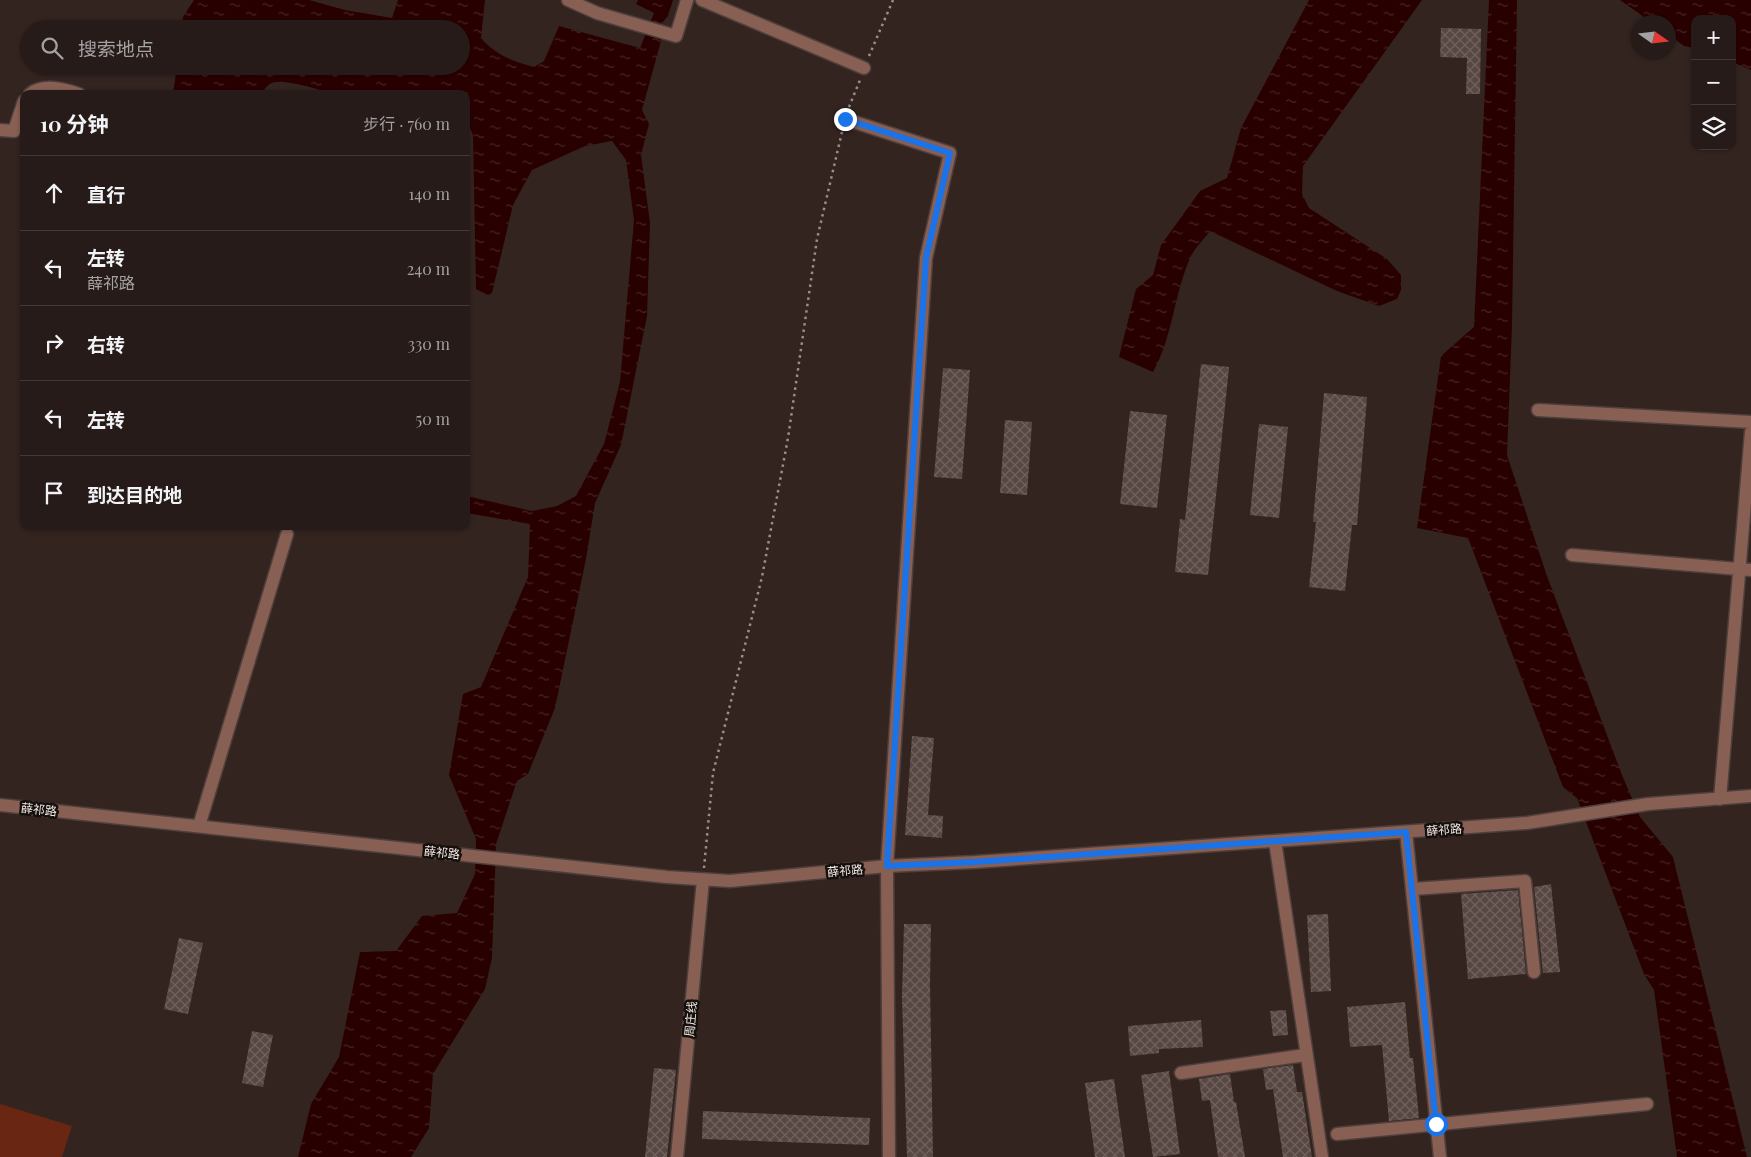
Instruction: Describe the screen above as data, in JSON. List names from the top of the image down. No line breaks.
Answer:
{"streets":{"street":["薛祁路","周庄线"]},"crossings":[["薛祁路","周庄线"]],"north":"right","page":{"map_buttons":["+","−"],"search":"搜索地点","heading":["10 分钟","步行 · 760 m"],"list":[["直行","140 m"],["左转","薛祁路","240 m"],["右转","330 m"],["左转","50 m"],"到达目的地"]}}
